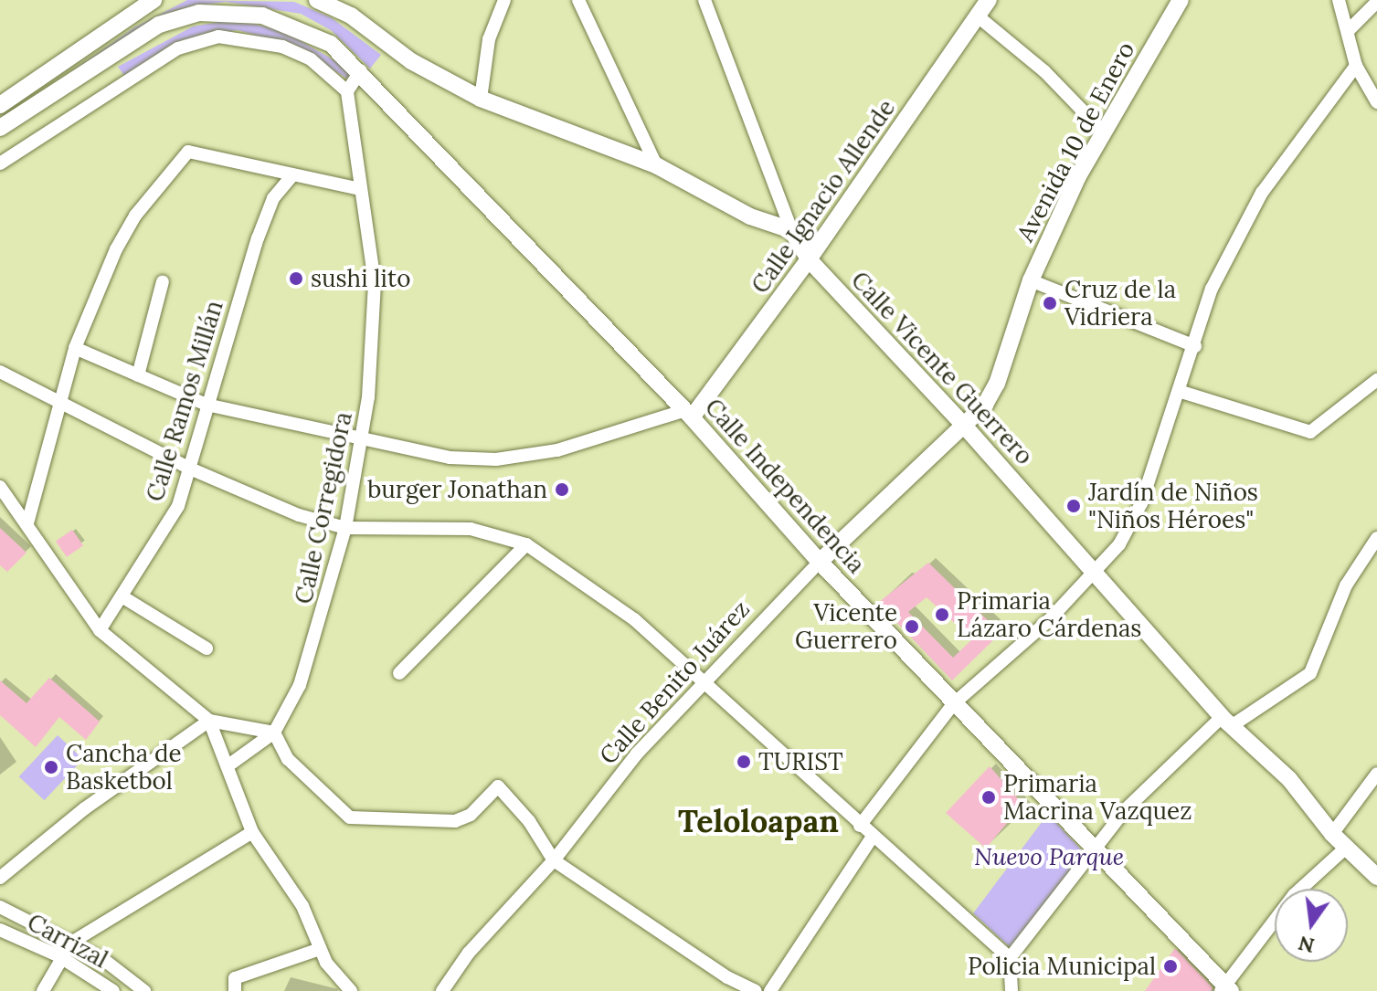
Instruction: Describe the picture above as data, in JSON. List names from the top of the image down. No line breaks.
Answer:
{"streets":{"main road":["Avenida 10 de Enero","Calle Ignacio Allende","Calle Vicente Guerrero","Calle Independencia","Calle Benito Juárez"],"street":["Calle Ramos Millán","Calle Corregidora","Carrizal"]},"crossings":[["Avenida 10 de Enero","Calle Vicente Guerrero"],["Avenida 10 de Enero","Calle Benito Juárez"],["Calle Ignacio Allende","Calle Vicente Guerrero"],["Calle Ignacio Allende","Calle Independencia"],["Calle Vicente Guerrero","Calle Benito Juárez"],["Calle Independencia","Calle Benito Juárez"]],"districts":["Teloloapan"],"parks":["Nuevo Parque"],"places":["sushi lito","Cruz de la Vidriera","burger Jonathan","Jardín de Niños \"Niños Héroes\"","Primaria Lázaro Cárdenas","Vicente Guerrero","TURIST","Cancha de Basketbol","Primaria Macrina Vazquez","Policia Municipal"],"north":"bottom"}
